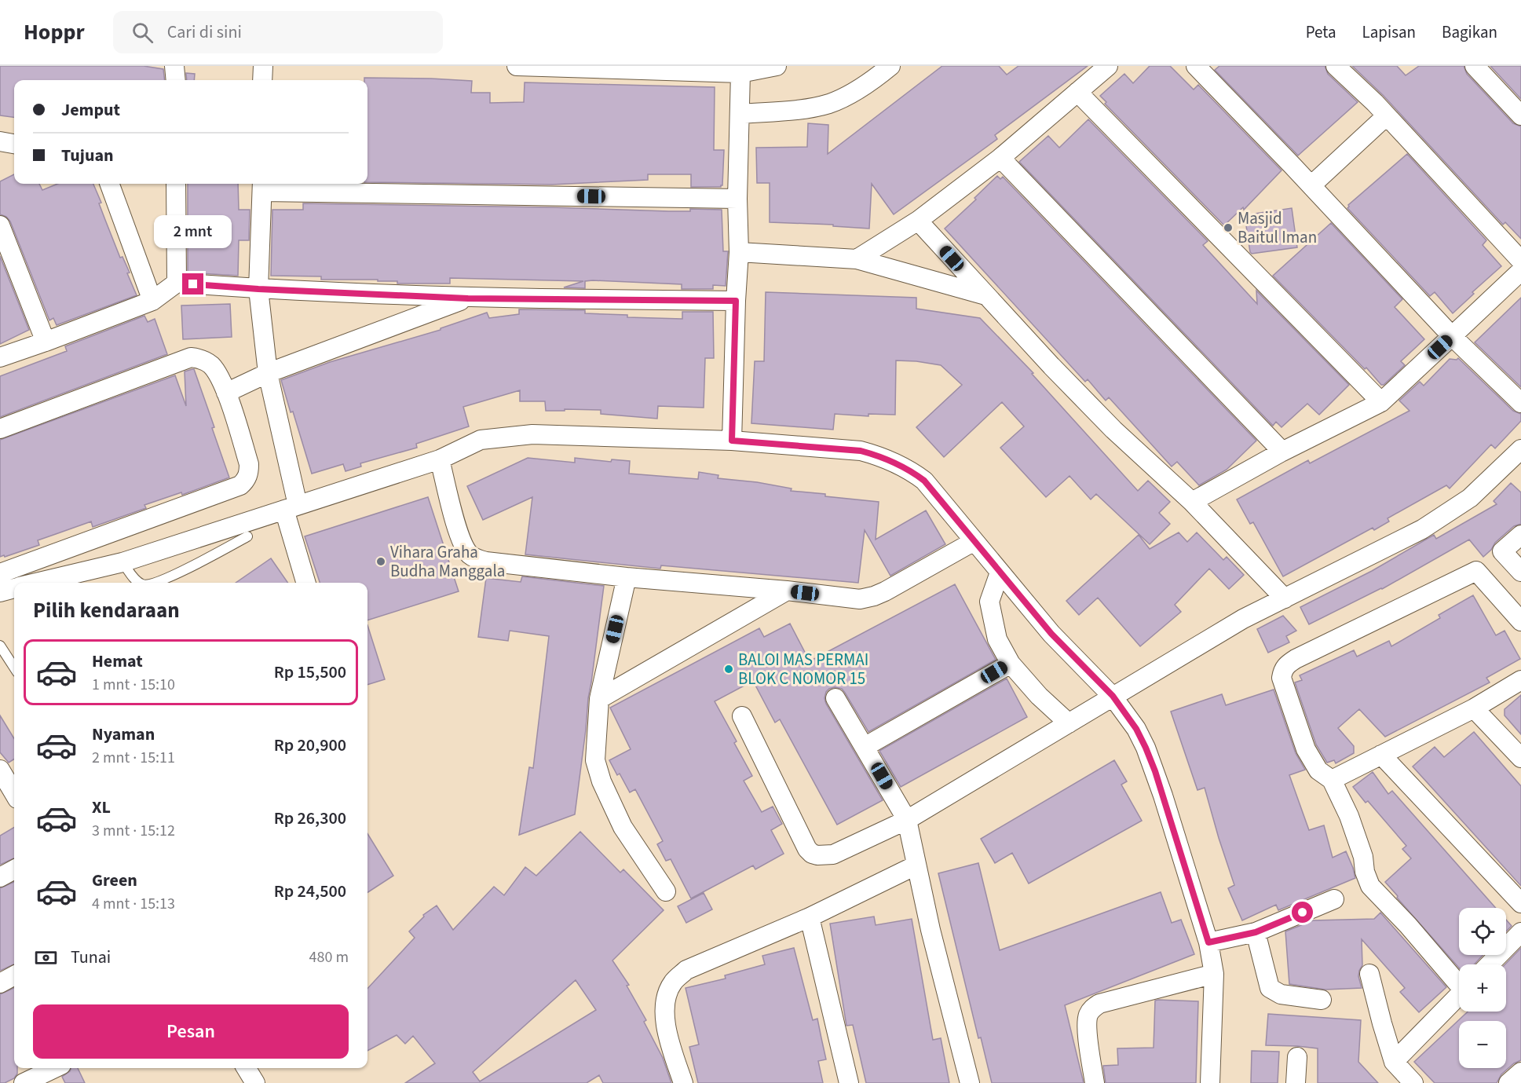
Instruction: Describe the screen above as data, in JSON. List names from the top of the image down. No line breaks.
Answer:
{"places":["Masjid Baitul Iman","Vihara Graha Budha Manggala","BALOI MAS PERMAI BLOK C NOMOR 15"],"page":{"header":"Hoppr","search":"Cari di sini","nav":["Peta","Lapisan","Bagikan"],"banner":["Jemput","Tujuan"],"bubble":"2 mnt","heading":"Pilih kendaraan","list":[{"name":"Hemat","note":"1 mnt · 15:10","value":"Rp 15,500"},{"name":"Nyaman","note":"2 mnt · 15:11","value":"Rp 20,900"},{"name":"XL","note":"3 mnt · 15:12","value":"Rp 26,300"},{"name":"Green","note":"4 mnt · 15:13","value":"Rp 24,500"}],"map_buttons":["+","−"],"pay":["Tunai","480 m"],"buttons":"Pesan"}}
